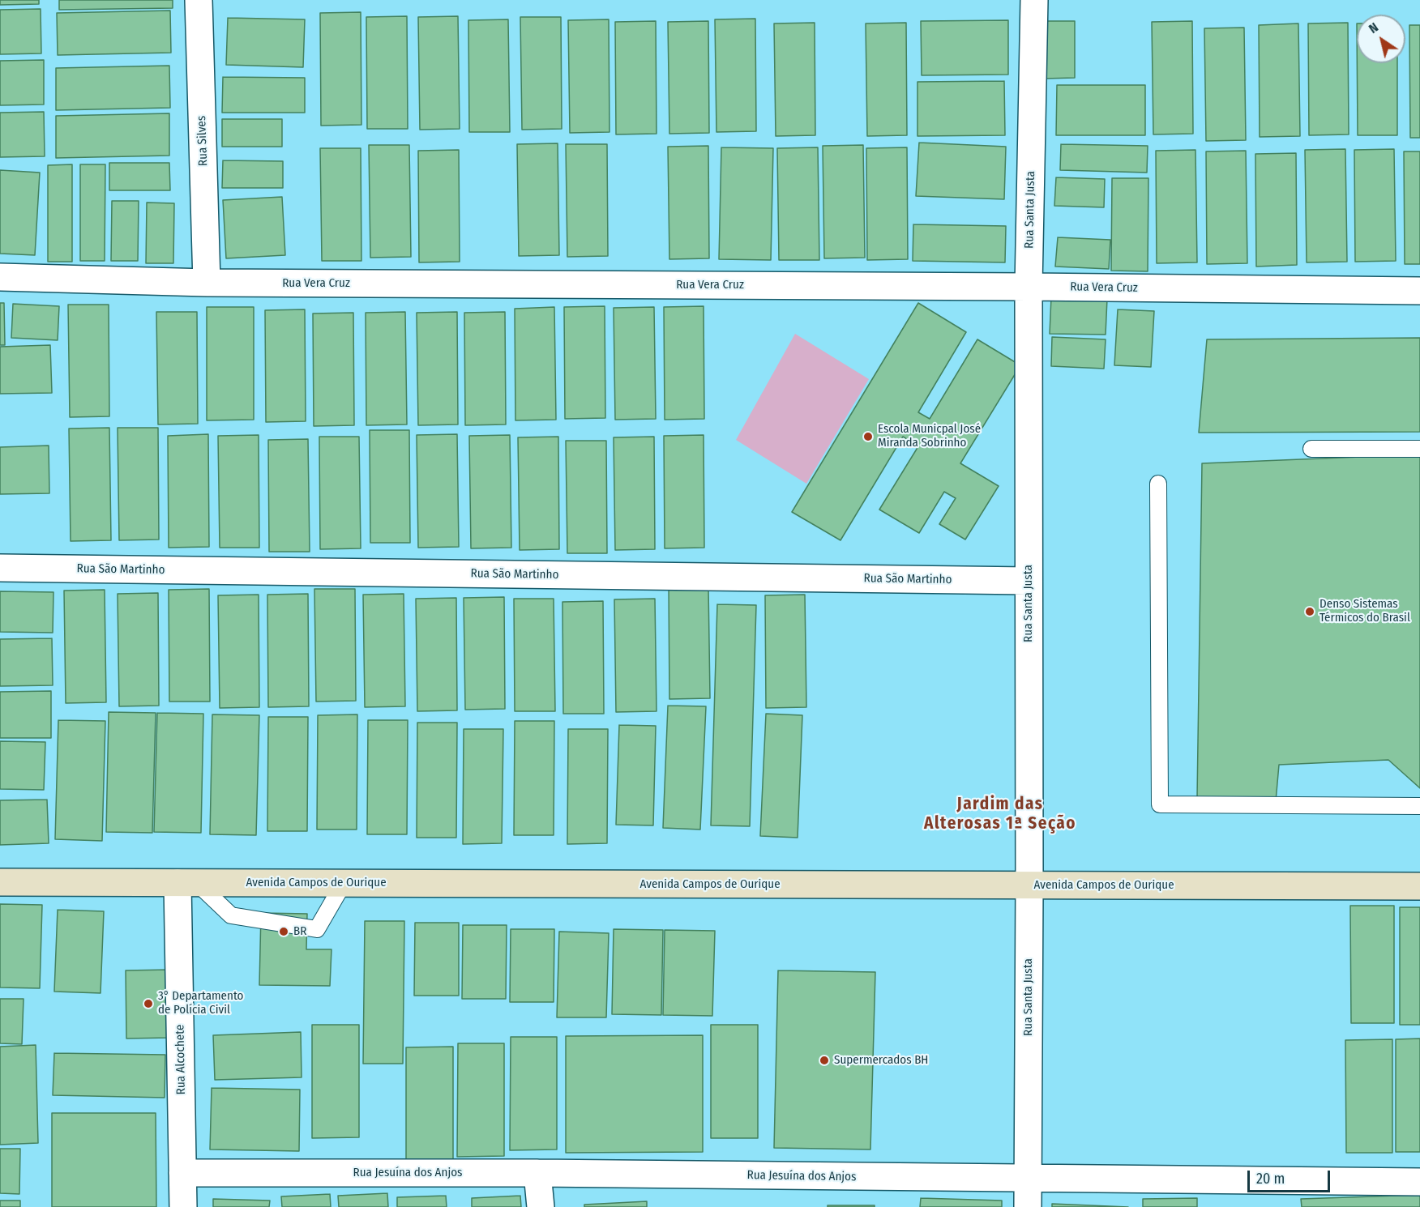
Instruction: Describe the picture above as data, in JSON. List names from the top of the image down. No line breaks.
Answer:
{"streets":{"main road":["Avenida Campos de Ourique"],"street":["Rua Silves","Rua Santa Justa","Rua Vera Cruz","Rua São Martinho","Rua Alcochete","Rua Jesuína dos Anjos"]},"crossings":[["Rua Silves","Rua Vera Cruz"],["Rua Santa Justa","Rua Vera Cruz"],["Rua Santa Justa","Rua São Martinho"],["Rua Santa Justa","Avenida Campos de Ourique"],["Rua Santa Justa","Rua Jesuína dos Anjos"],["Avenida Campos de Ourique","Rua Alcochete"],["Rua Alcochete","Rua Jesuína dos Anjos"]],"districts":["Jardim das Alterosas 1ª Seção"],"places":["Escola Municpal José Miranda Sobrinho","Denso Sistemas Térmicos do Brasil","BR","3° Departamento de Polícia Civil","Supermercados BH"],"scale_bar":"20 m","north":"top left"}
